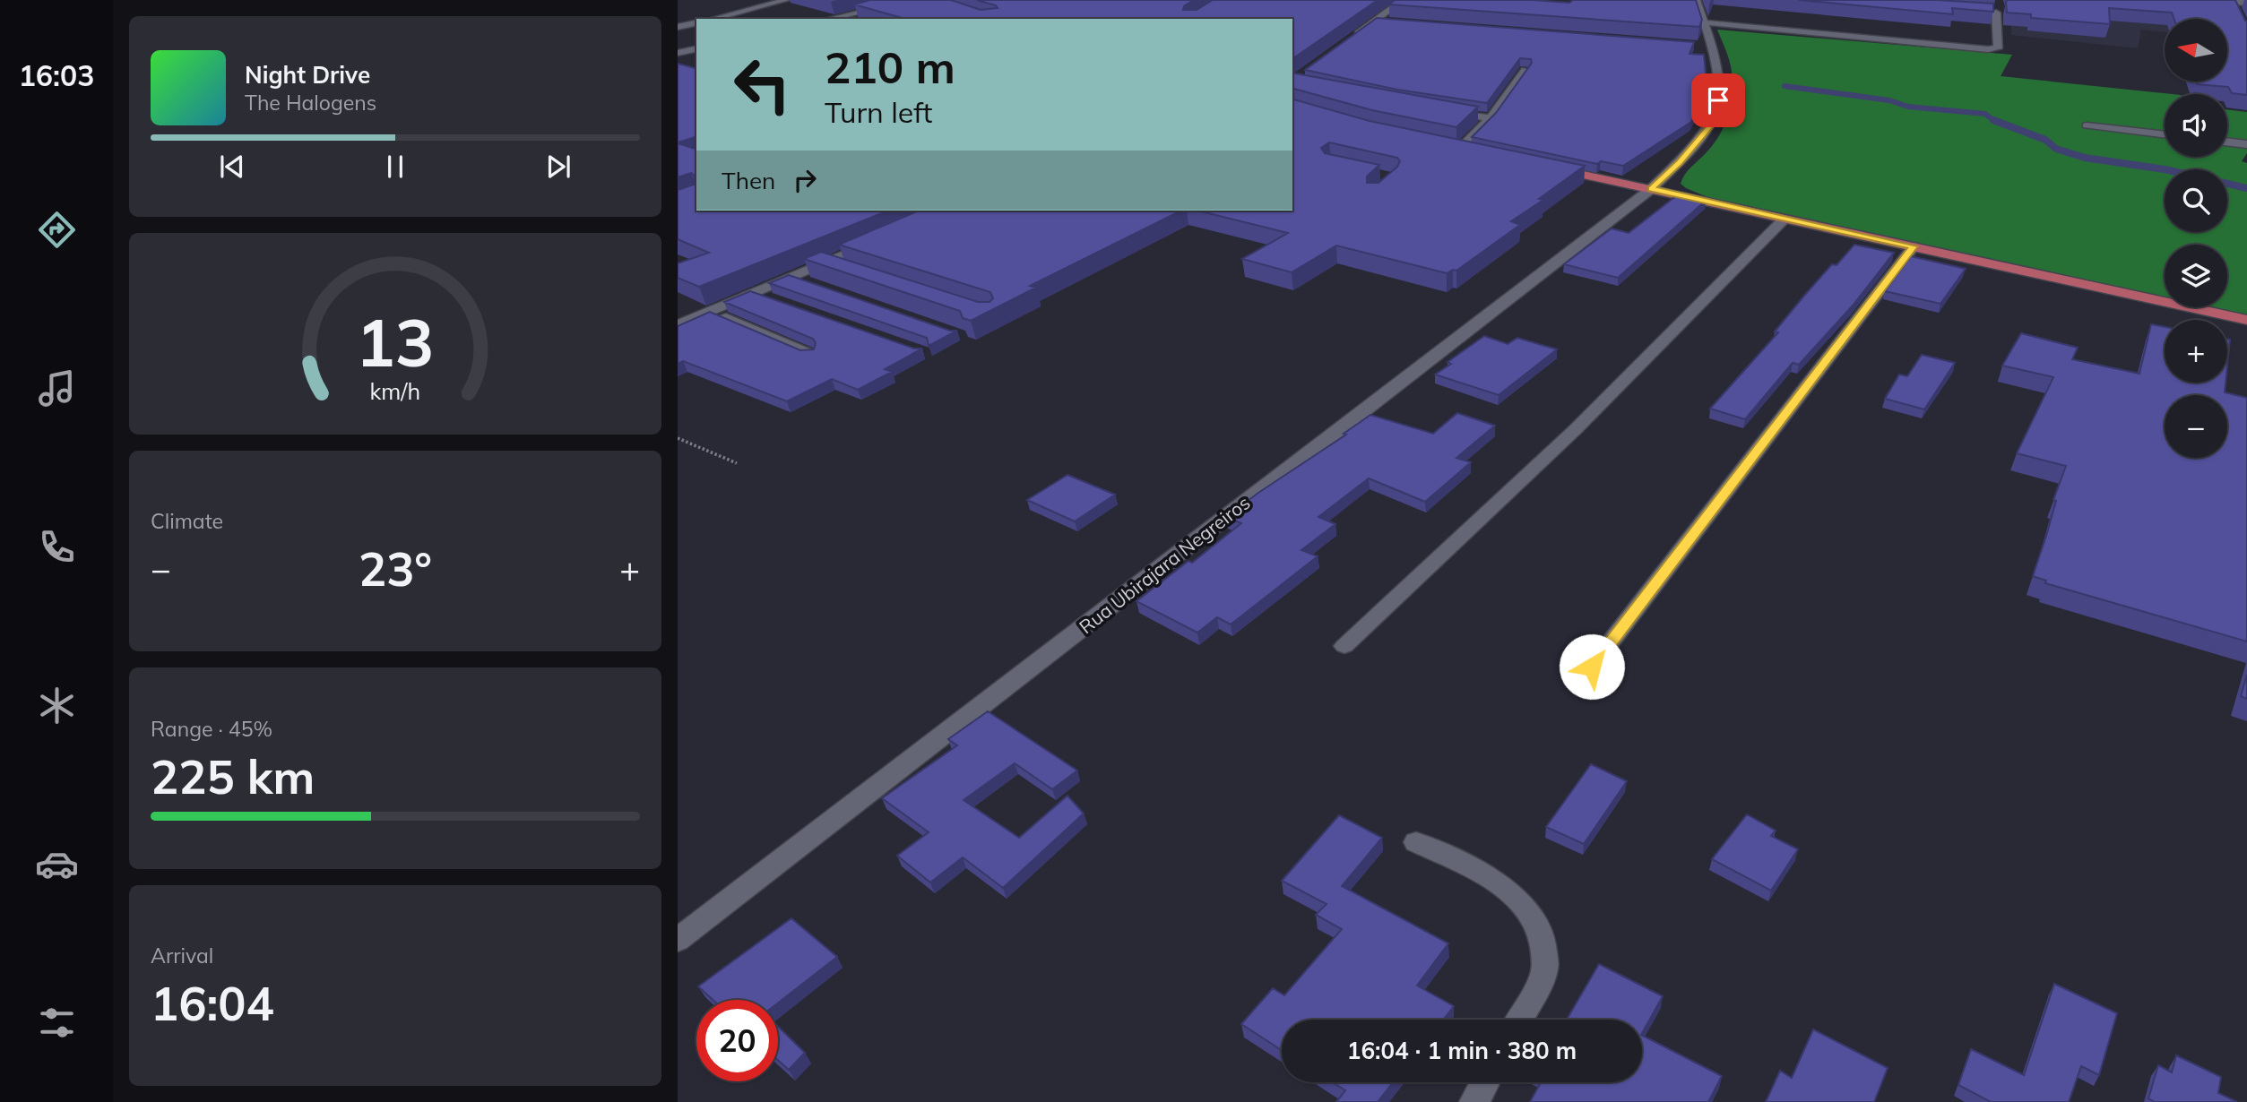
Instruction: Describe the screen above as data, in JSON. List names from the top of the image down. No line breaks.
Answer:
{"streets":{"street":["Rua Ubirajara Negreiros"]},"north":"left","page":{"tabs":"16:03","map_buttons":["+","−"],"turn":["210 m","Turn left"],"song":["Night Drive","The Halogens"],"then":"Then","tile":["Climate",["Range · 45%","225 km"],["Arrival","16:04"]],"heat":["−","23°","+"],"limit":"20","trip":"16:04 · 1 min · 380 m","gauge":["13","km/h"]}}
